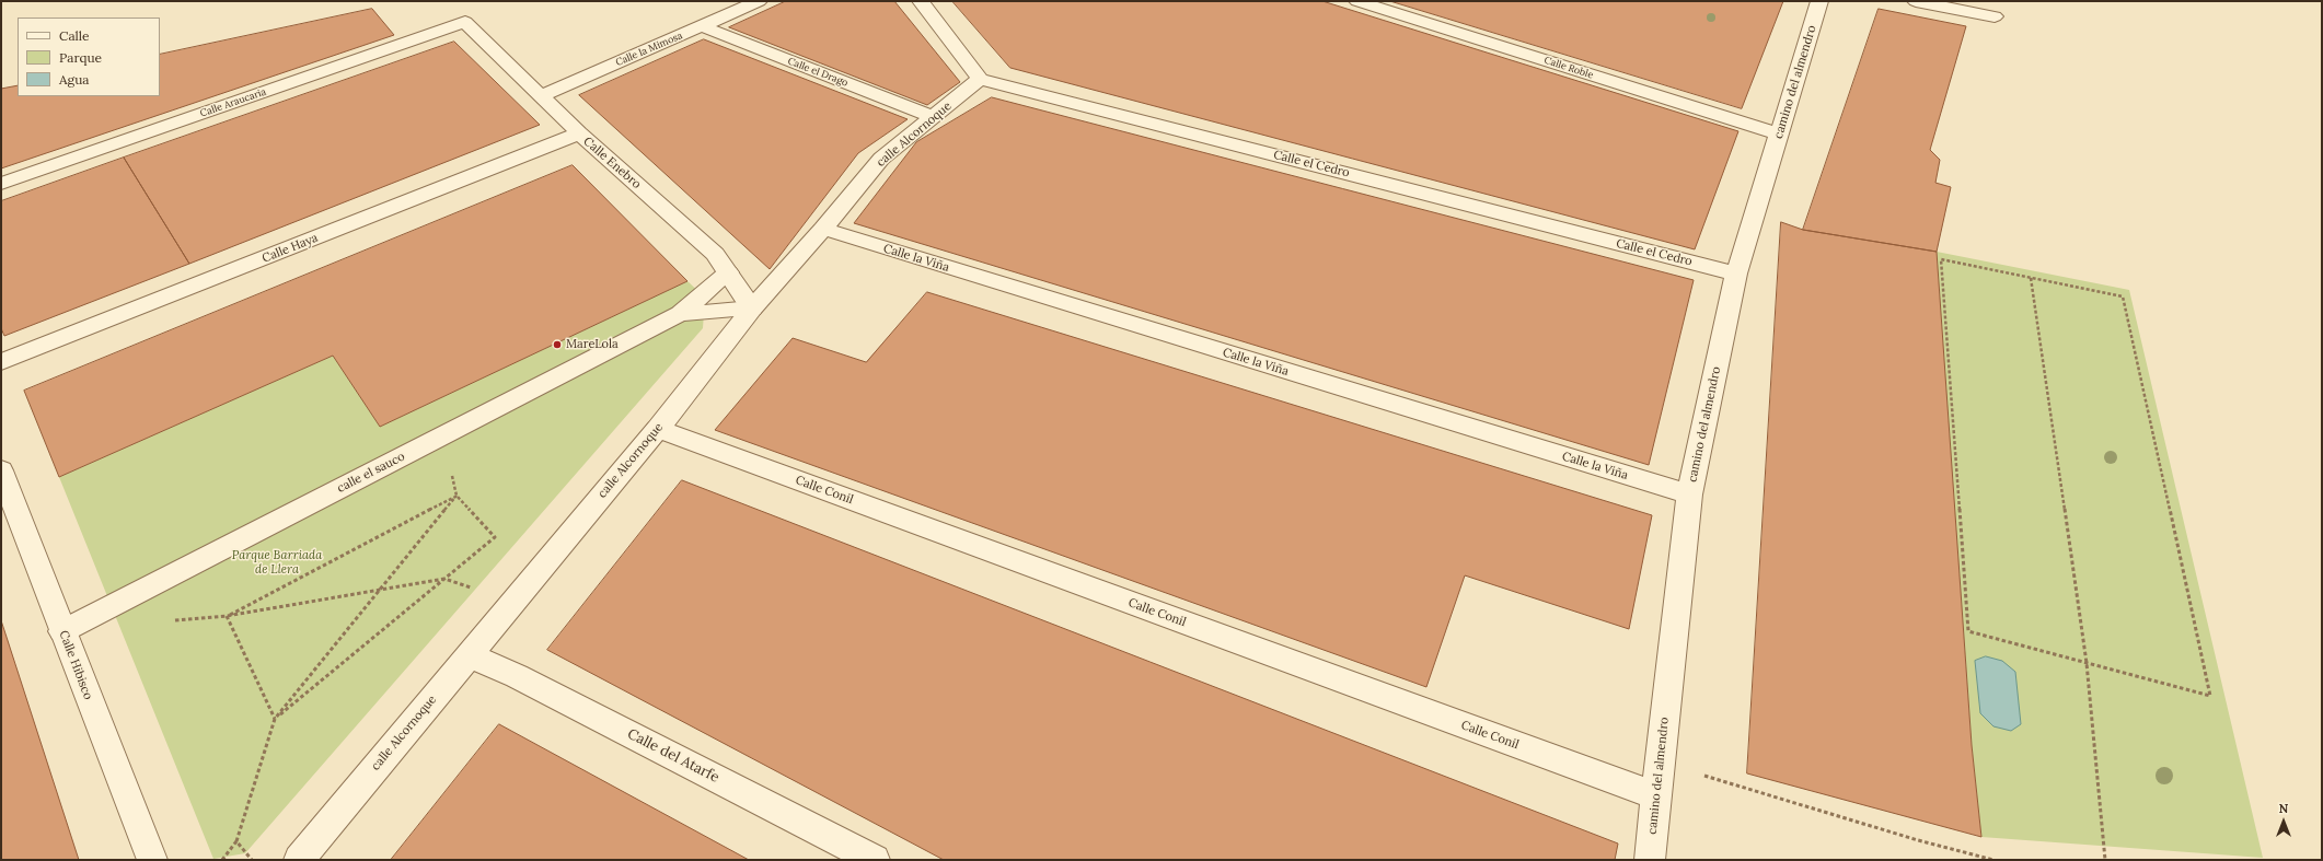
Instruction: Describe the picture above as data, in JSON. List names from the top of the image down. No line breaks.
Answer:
{"streets":{"street":["Calle la Mimosa","Calle Roble","Calle el Drago","camino del almendro","Calle Araucaria","calle Alcornoque","Calle Enebro","Calle el Cedro","Calle Haya","Calle la Viña","calle el sauco","Calle Conil","Calle Hibisco","Calle del Atarfe"]},"crossings":[["Calle la Mimosa","Calle el Drago"],["Calle la Mimosa","Calle Enebro"],["Calle Roble","camino del almendro"],["Calle el Drago","calle Alcornoque"],["camino del almendro","Calle el Cedro"],["camino del almendro","Calle la Viña"],["camino del almendro","Calle Conil"],["Calle Araucaria","Calle Enebro"],["calle Alcornoque","Calle Enebro"],["calle Alcornoque","Calle el Cedro"],["calle Alcornoque","Calle la Viña"],["calle Alcornoque","calle el sauco"],["calle Alcornoque","Calle Conil"],["calle Alcornoque","Calle del Atarfe"],["Calle Enebro","Calle Haya"],["Calle Enebro","calle el sauco"],["calle el sauco","Calle Hibisco"]],"parks":["Parque Barriada de Llera"],"places":["MareLola"],"legend":["Calle","Parque","Agua"],"north":"top"}
